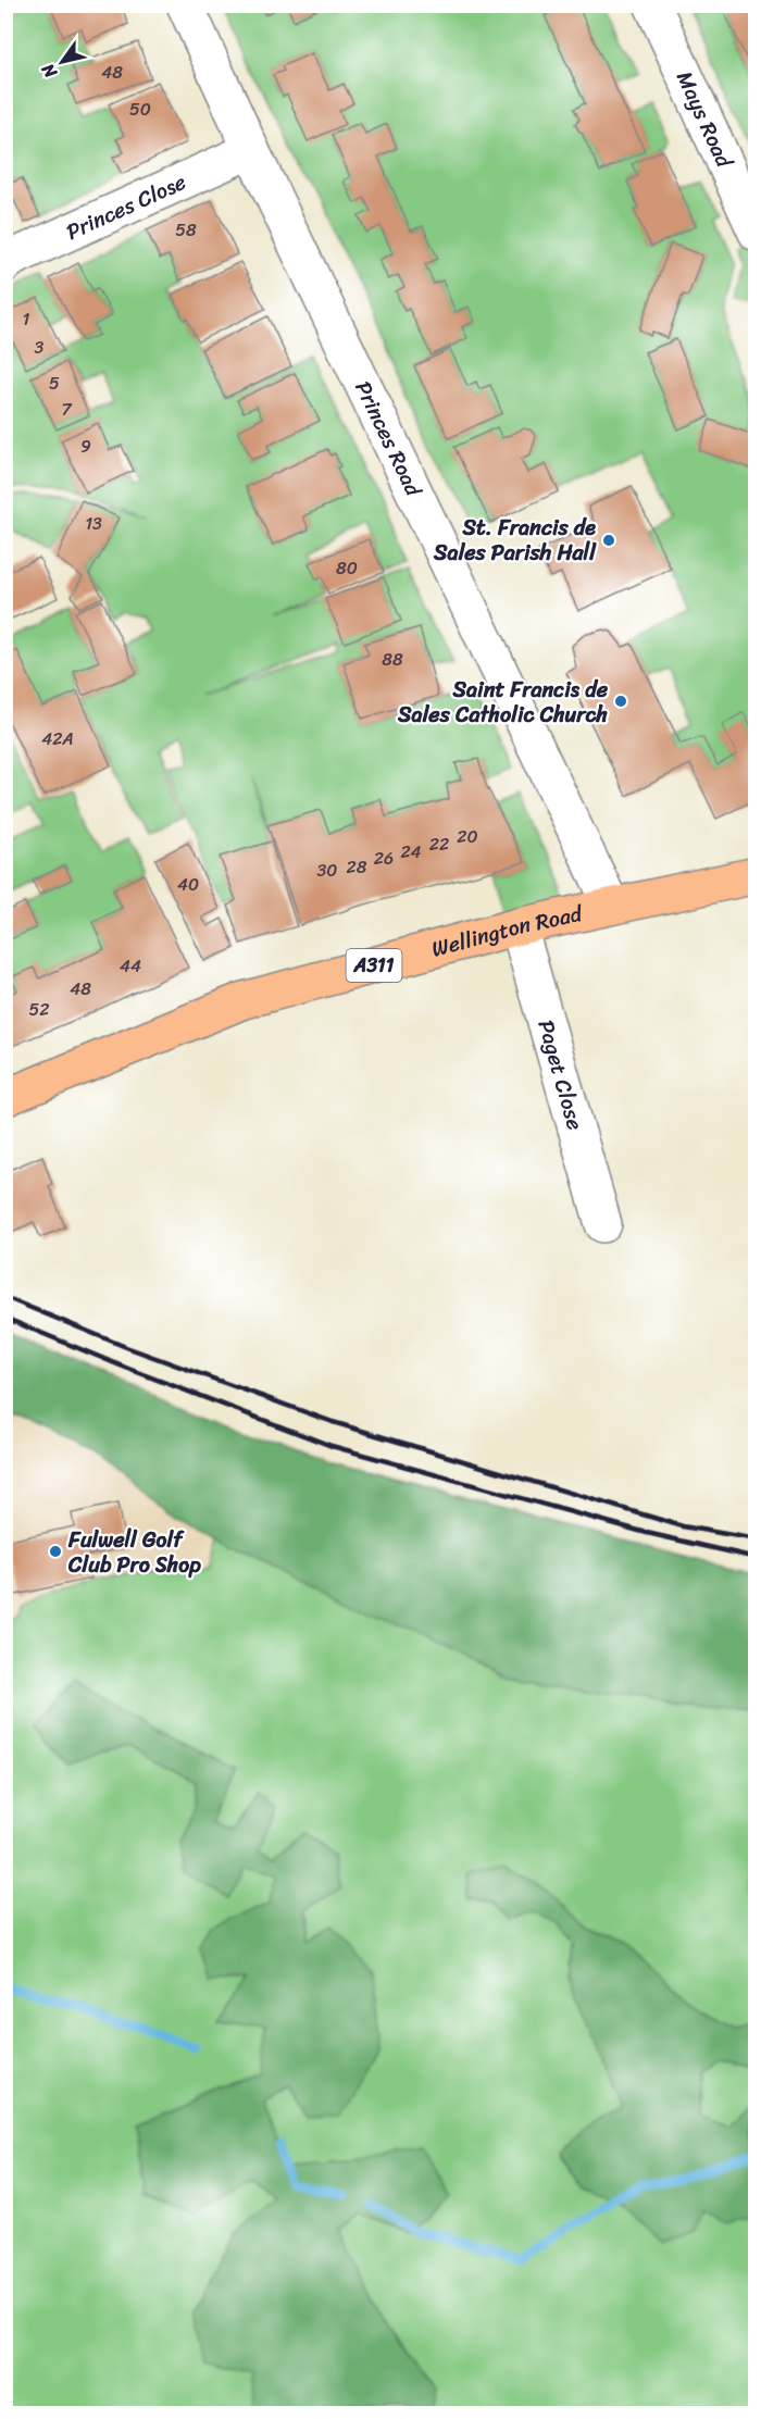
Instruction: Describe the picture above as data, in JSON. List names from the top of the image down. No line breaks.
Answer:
{"streets":{"main road":["Wellington Road","A311"],"street":["Mays Road","Princes Close","Princes Road","Paget Close"]},"crossings":[["Princes Close","Princes Road"],["Princes Road","Wellington Road"],["Wellington Road","Paget Close"]],"places":["St. Francis de Sales Parish Hall","Saint Francis de Sales Catholic Church","Fulwell Golf Club Pro Shop"],"house_numbers":["48","50","58","1","3","5","7","9","13","80","88","42A","20","22","24","26","28","30","40","44","48","52"],"north":"bottom left"}
